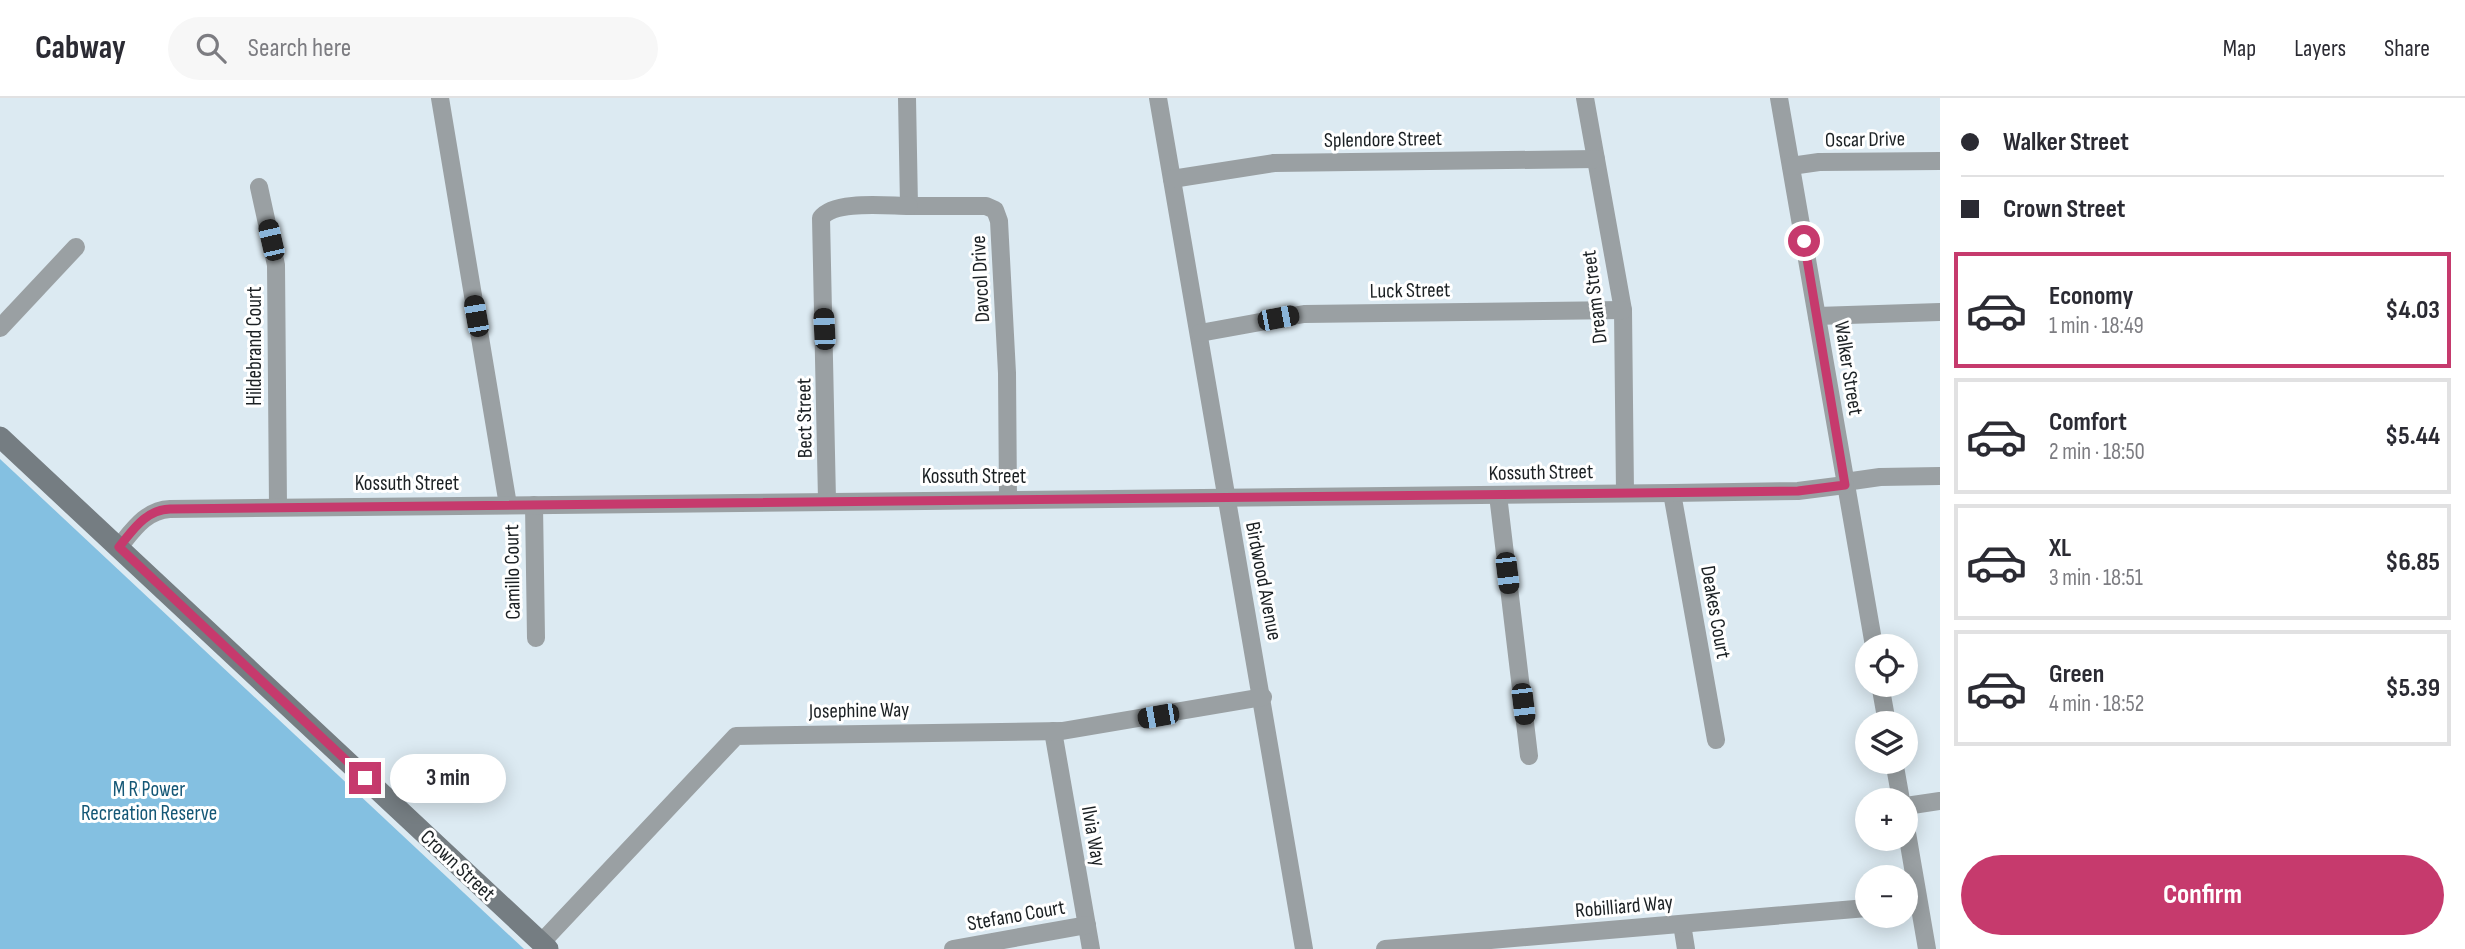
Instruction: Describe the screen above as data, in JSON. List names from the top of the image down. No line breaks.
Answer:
{"streets":{"street":["Splendore Street","Oscar Drive","Davcol Drive","Luck Street","Dream Street","Hildebrand Court","Walker Street","Bect Street","Kossuth Street","Camillo Court","Birdwood Avenue","Deakes Court","Josephine Way","Ilvia Way","Crown Street","Robilliard Way","Stefano Court"]},"crossings":[["Splendore Street","Dream Street"],["Splendore Street","Birdwood Avenue"],["Oscar Drive","Walker Street"],["Davcol Drive","Bect Street"],["Davcol Drive","Kossuth Street"],["Luck Street","Dream Street"],["Luck Street","Birdwood Avenue"],["Dream Street","Kossuth Street"],["Hildebrand Court","Kossuth Street"],["Walker Street","Kossuth Street"],["Bect Street","Kossuth Street"],["Kossuth Street","Camillo Court"],["Kossuth Street","Birdwood Avenue"],["Kossuth Street","Deakes Court"],["Kossuth Street","Crown Street"],["Birdwood Avenue","Josephine Way"],["Josephine Way","Ilvia Way"],["Josephine Way","Crown Street"],["Ilvia Way","Stefano Court"]],"parks":["M R Power Recreation Reserve"],"page":{"header":"Cabway","search":"Search here","nav":["Map","Layers","Share"],"banner":["Walker Street","Crown Street"],"list":[{"name":"Economy","note":"1 min · 18:49","value":"$4.03"},{"name":"Comfort","note":"2 min · 18:50","value":"$5.44"},{"name":"XL","note":"3 min · 18:51","value":"$6.85"},{"name":"Green","note":"4 min · 18:52","value":"$5.39"}],"map_buttons":["+","−"],"bubble":"3 min","buttons":"Confirm"}}
